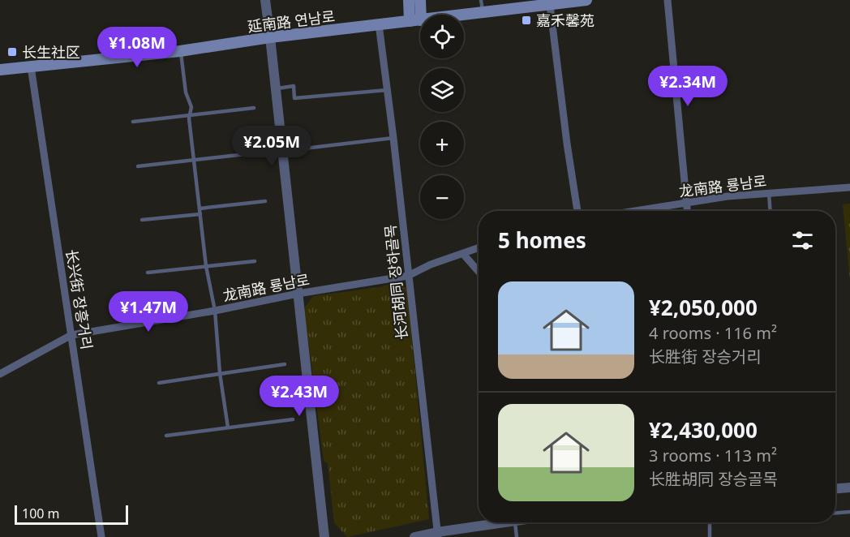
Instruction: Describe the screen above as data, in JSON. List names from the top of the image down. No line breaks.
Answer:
{"streets":{"main road":["延南路 연남로"],"street":["龙南路 룡남로","长河胡同 장하골목","长兴街 장흥거리"]},"crossings":[["延南路 연남로","长河胡同 장하골목"],["延南路 연남로","长兴街 장흥거리"],["龙南路 룡남로","长河胡同 장하골목"],["龙南路 룡남로","长兴街 장흥거리"]],"places":{"transit":["嘉禾馨苑","长生社区"]},"scale_bar":"100 m","page":{"map_buttons":["+","−"],"price":["¥1.08M","¥2.34M","¥2.05M","¥1.47M","¥2.43M"],"heading":"5 homes","list":[{"name":"¥2,050,000","note":"4 rooms · 116 m² · 长胜街 장승거리"},{"name":"¥2,430,000","note":"3 rooms · 113 m² · 长胜胡同 장승골목"}],"scale":"100 m"}}
